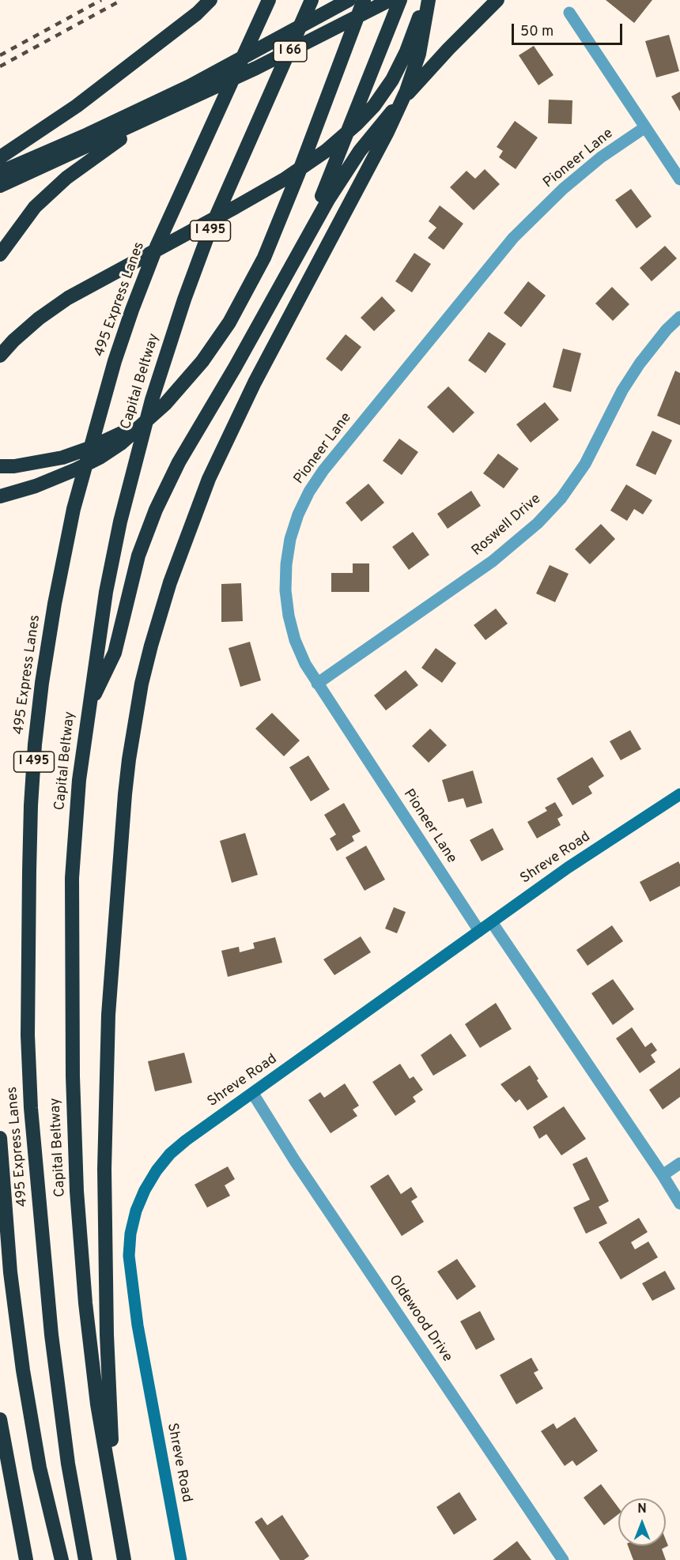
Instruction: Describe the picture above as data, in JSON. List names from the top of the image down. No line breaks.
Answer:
{"streets":{"highway":["I 66","I 495","495 Express Lanes","Capital Beltway"],"main road":["Shreve Road"],"street":["Pioneer Lane","Roswell Drive","Oldewood Drive"]},"crossings":[["Pioneer Lane","Roswell Drive"],["Pioneer Lane","Shreve Road"],["Shreve Road","Oldewood Drive"]],"scale_bar":"50 m","north":"top"}
